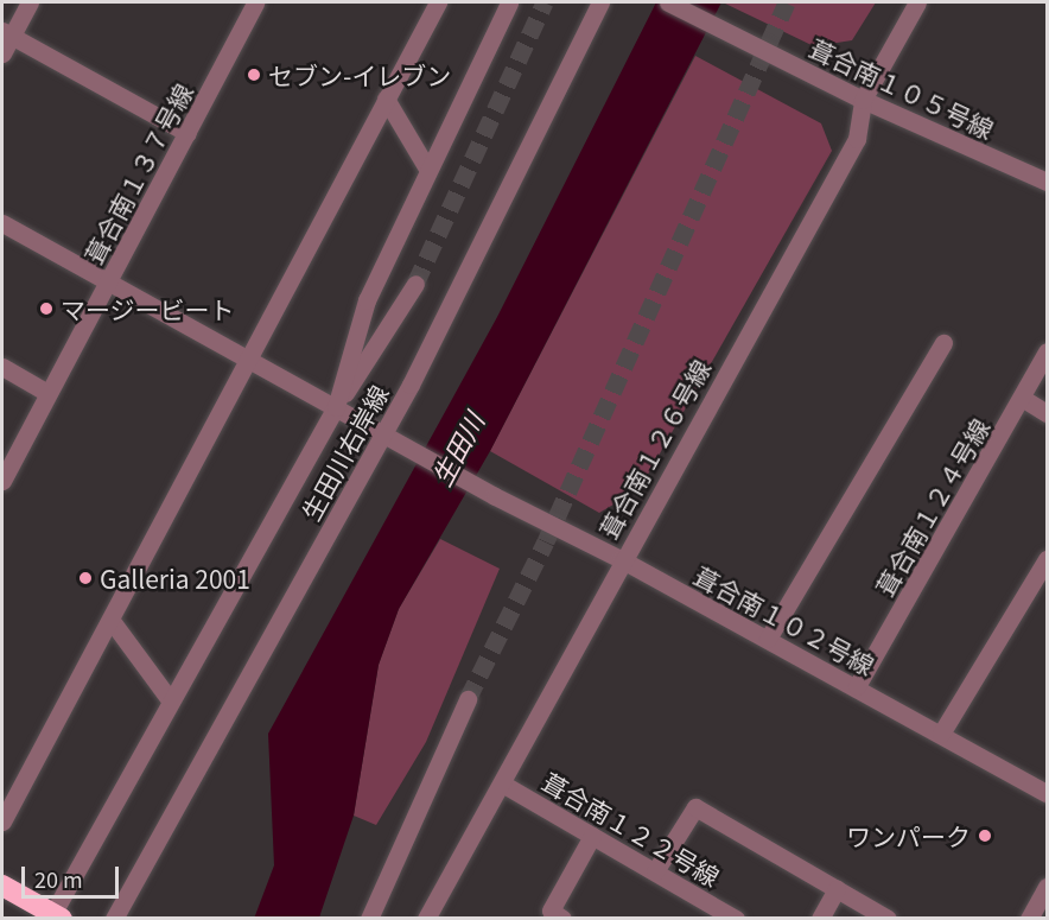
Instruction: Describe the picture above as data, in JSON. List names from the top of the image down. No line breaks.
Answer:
{"streets":{"street":["葺合南１０５号線","葺合南１３７号線","葺合南１２６号線","生田川右岸線","葺合南１２４号線","葺合南１０２号線","葺合南１２２号線"]},"crossings":[["葺合南１０５号線","葺合南１２６号線"],["葺合南１３７号線","葺合南１０２号線"],["葺合南１２６号線","葺合南１０２号線"],["葺合南１２６号線","葺合南１２２号線"],["生田川右岸線","葺合南１０２号線"],["葺合南１２４号線","葺合南１０２号線"]],"water":["生田川"],"places":["セブン-イレブン","マージービート","Galleria 2001","ワンパーク"],"scale_bar":"20 m"}
